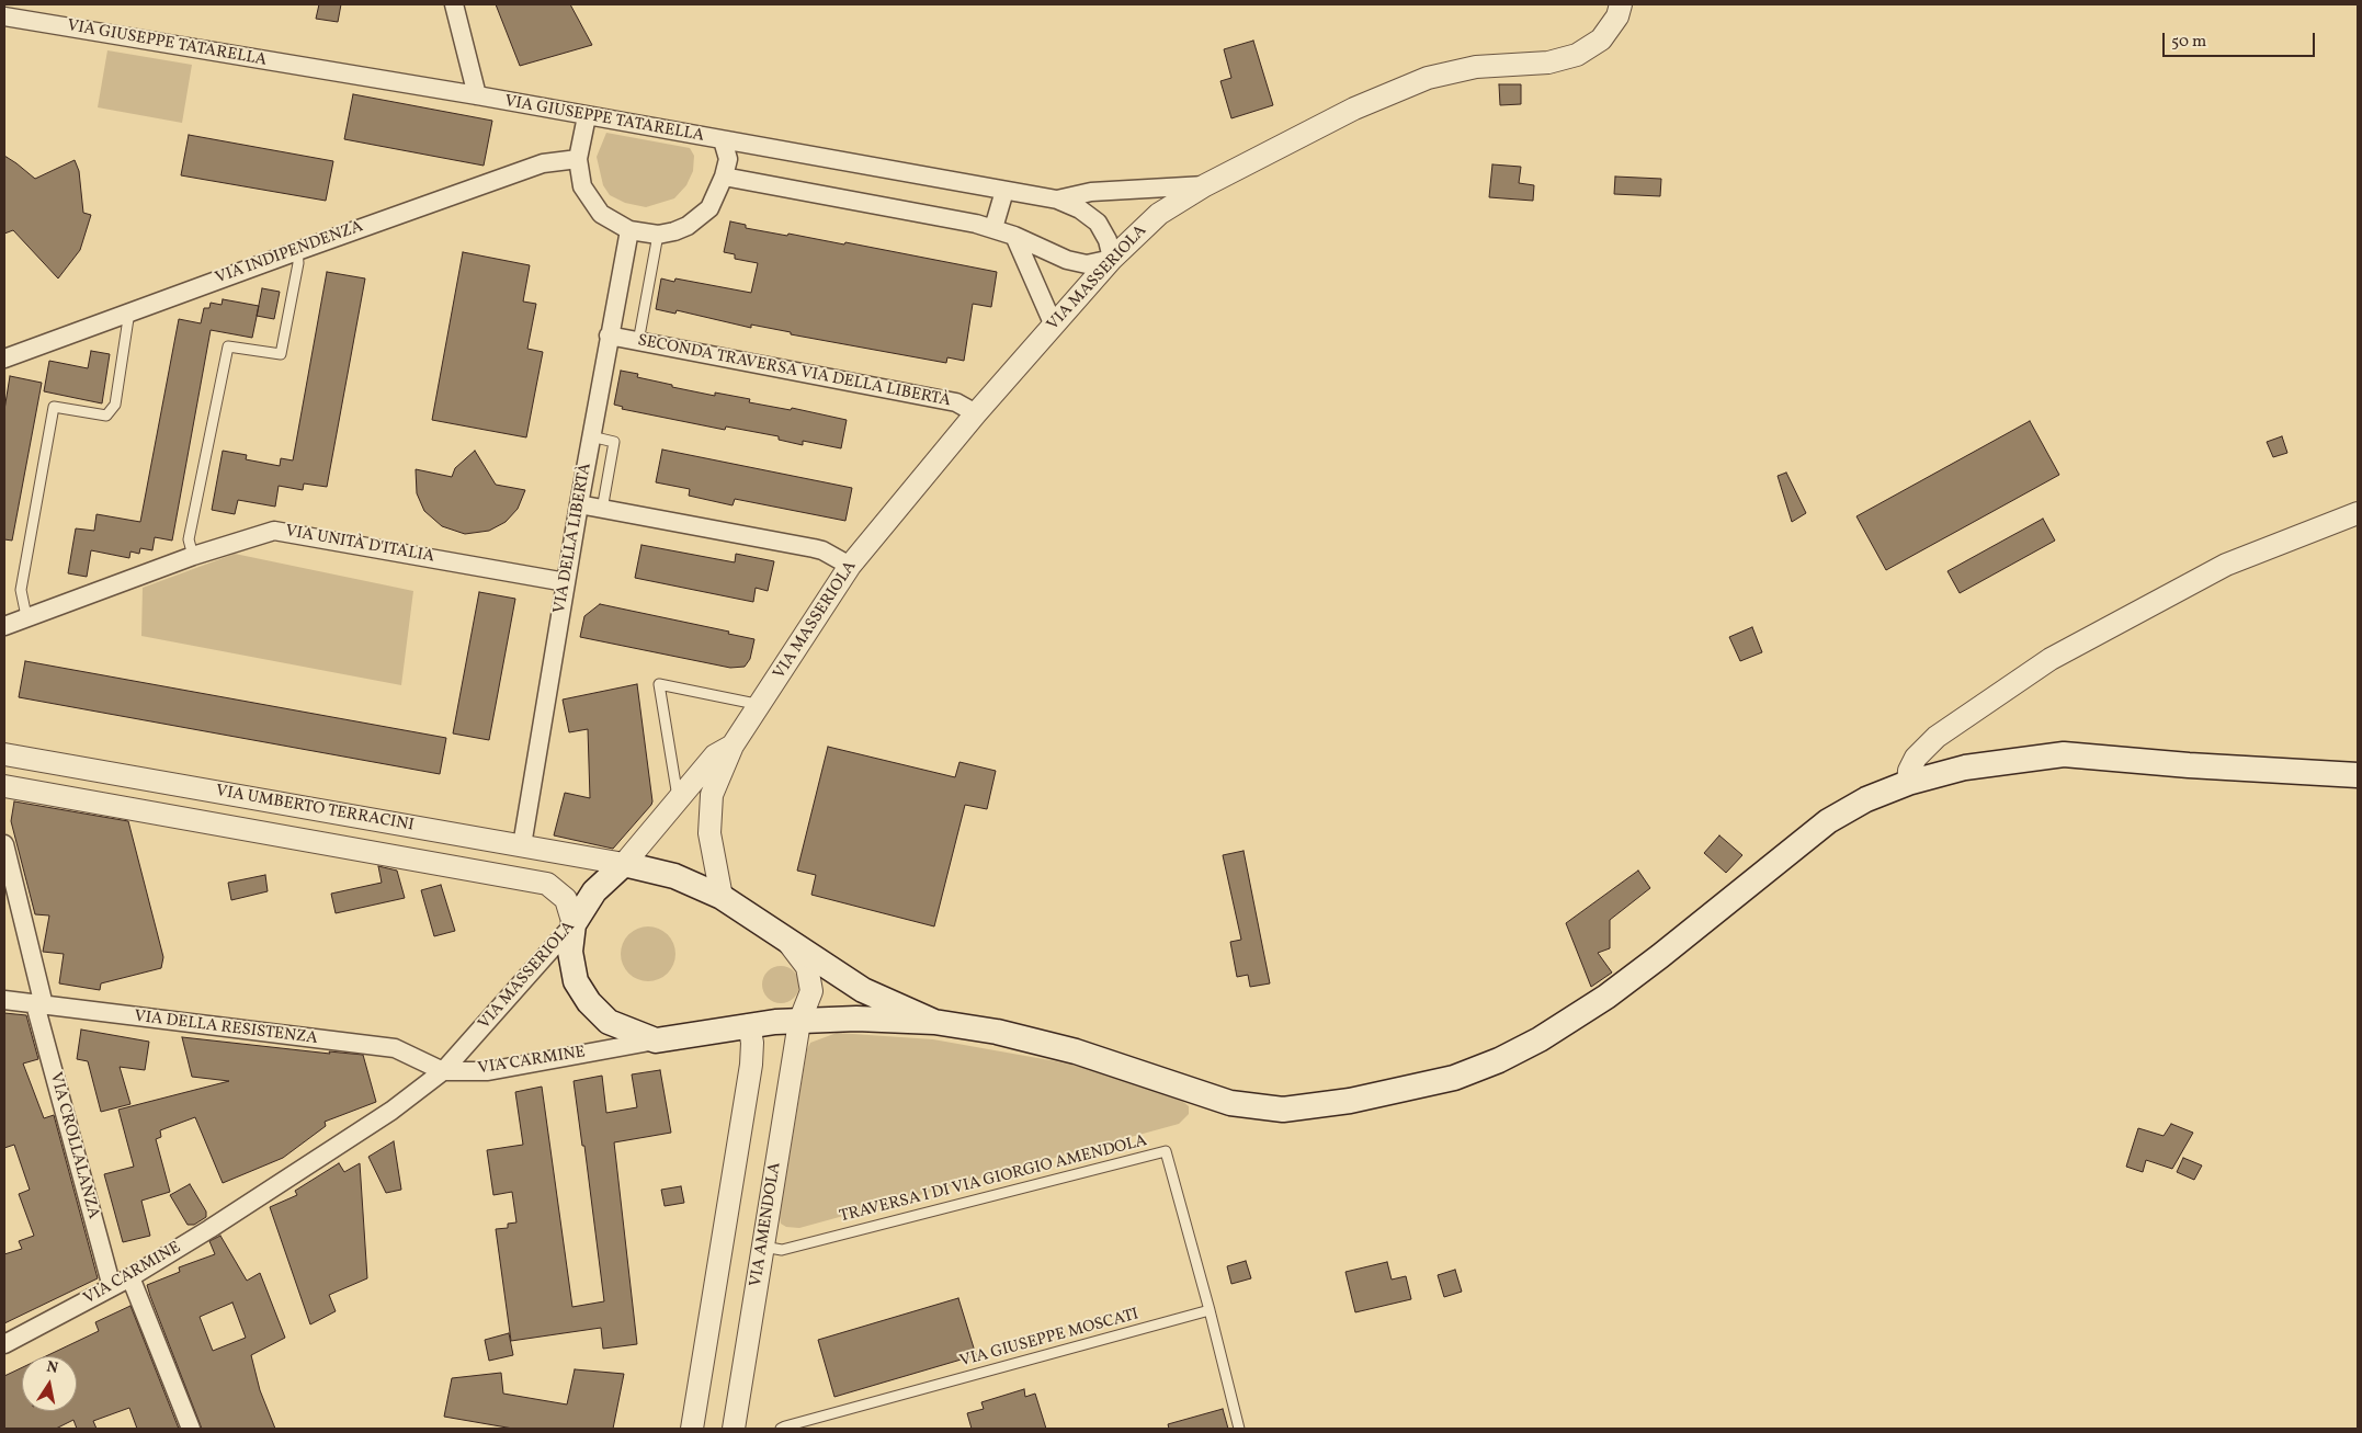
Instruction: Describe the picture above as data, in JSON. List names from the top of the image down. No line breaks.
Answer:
{"streets":{"main road":["VIA MASSERIOLA","VIA CARMINE"],"street":["VIA GIUSEPPE TATARELLA","VIA INDIPENDENZA","SECONDA TRAVERSA VIA DELLA LIBERTÀ","VIA DELLA LIBERTÀ","VIA UNITÀ D'ITALIA","VIA UMBERTO TERRACINI","VIA DELLA RESISTENZA","VIA CROLLALANZA","VIA AMENDOLA"],"lane":["TRAVERSA I DI VIA GIORGIO AMENDOLA","VIA GIUSEPPE MOSCATI"]},"crossings":[["VIA GIUSEPPE TATARELLA","VIA INDIPENDENZA"],["VIA GIUSEPPE TATARELLA","VIA MASSERIOLA"],["VIA GIUSEPPE TATARELLA","VIA DELLA LIBERTÀ"],["VIA INDIPENDENZA","VIA DELLA LIBERTÀ"],["VIA MASSERIOLA","SECONDA TRAVERSA VIA DELLA LIBERTÀ"],["VIA MASSERIOLA","VIA UMBERTO TERRACINI"],["VIA MASSERIOLA","VIA DELLA RESISTENZA"],["VIA MASSERIOLA","VIA CARMINE"],["SECONDA TRAVERSA VIA DELLA LIBERTÀ","VIA DELLA LIBERTÀ"],["VIA DELLA LIBERTÀ","VIA UNITÀ D'ITALIA"],["VIA DELLA LIBERTÀ","VIA UMBERTO TERRACINI"],["VIA DELLA RESISTENZA","VIA CARMINE"],["VIA DELLA RESISTENZA","VIA CROLLALANZA"],["VIA CARMINE","VIA CROLLALANZA"],["VIA CARMINE","VIA AMENDOLA"],["TRAVERSA I DI VIA GIORGIO AMENDOLA","VIA AMENDOLA"],["TRAVERSA I DI VIA GIORGIO AMENDOLA","VIA GIUSEPPE MOSCATI"]],"scale_bar":"50 m","north":"top"}
